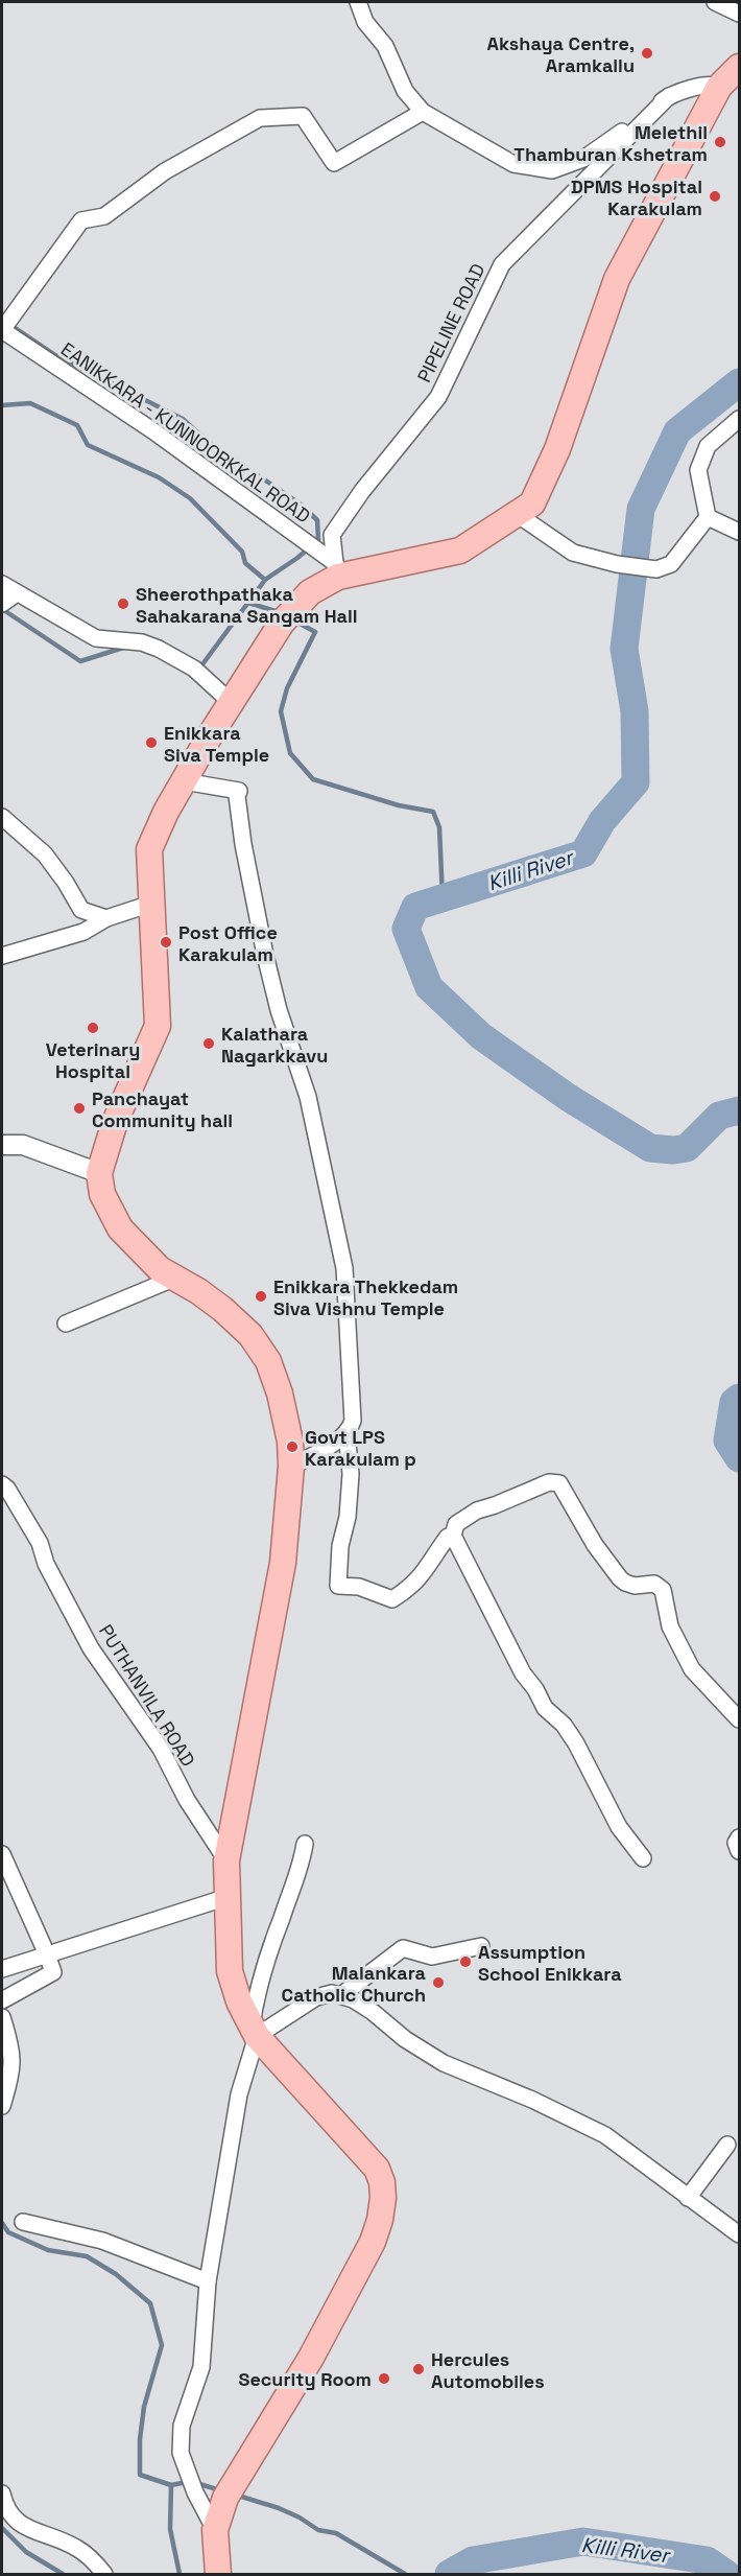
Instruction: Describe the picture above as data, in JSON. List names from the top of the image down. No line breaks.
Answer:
{"streets":{"street":["PIPELINE ROAD","EANIKKARA - KUNNOORKKAL ROAD","PUTHANVILA ROAD"]},"crossings":[["PIPELINE ROAD","EANIKKARA - KUNNOORKKAL ROAD"]],"water":["Killi River"],"places":["Akshaya Centre, Aramkallu","Melethil Thamburan Kshetram","DPMS Hospital Karakulam","Sheerothpathaka Sahakarana Sangam Hall","Enikkara Siva Temple","Post Office Karakulam","Veterinary Hospital","Kalathara Nagarkkavu","Panchayat Community hall","Enikkara Thekkedam Siva Vishnu Temple","Govt LPS Karakulam p","Assumption School Enikkara","Malankara Catholic Church","Hercules Automobiles","Security Room"]}
